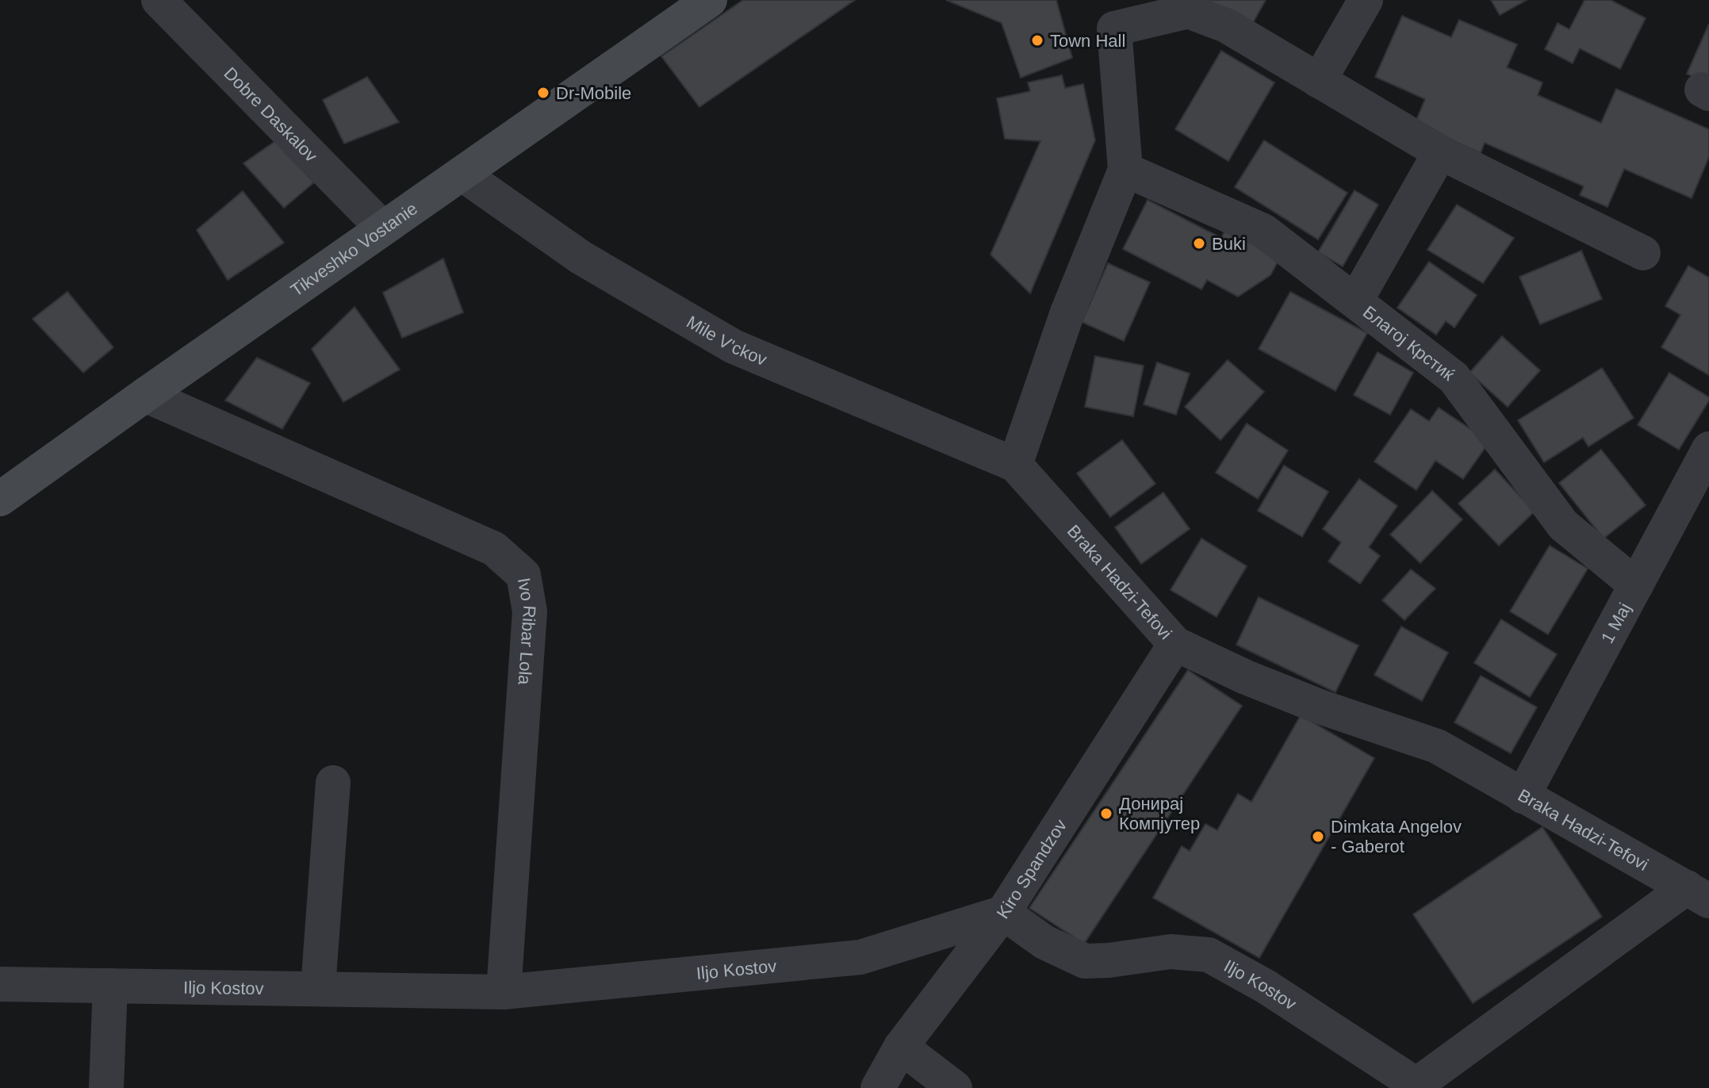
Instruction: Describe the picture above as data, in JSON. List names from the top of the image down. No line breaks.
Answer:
{"streets":{"main road":["Tikveshko Vostanie"],"street":["Dobre Daskalov","Mile V'ckov","Благој Крстиќ","Braka Hadzi-Tefovi","1 Maj","Ivo Ribar Lola","Kiro Spandzov","Iljo Kostov"]},"crossings":[["Dobre Daskalov","Tikveshko Vostanie"],["Tikveshko Vostanie","Mile V'ckov"],["Tikveshko Vostanie","Ivo Ribar Lola"],["Mile V'ckov","Braka Hadzi-Tefovi"],["Благој Крстиќ","1 Maj"],["Braka Hadzi-Tefovi","1 Maj"],["Braka Hadzi-Tefovi","Kiro Spandzov"],["Braka Hadzi-Tefovi","Iljo Kostov"],["Ivo Ribar Lola","Iljo Kostov"],["Kiro Spandzov","Iljo Kostov"]],"places":["Town Hall","Dr-Mobile","Buki","Донирај Компјутер","Dimkata Angelov - Gaberot"]}
